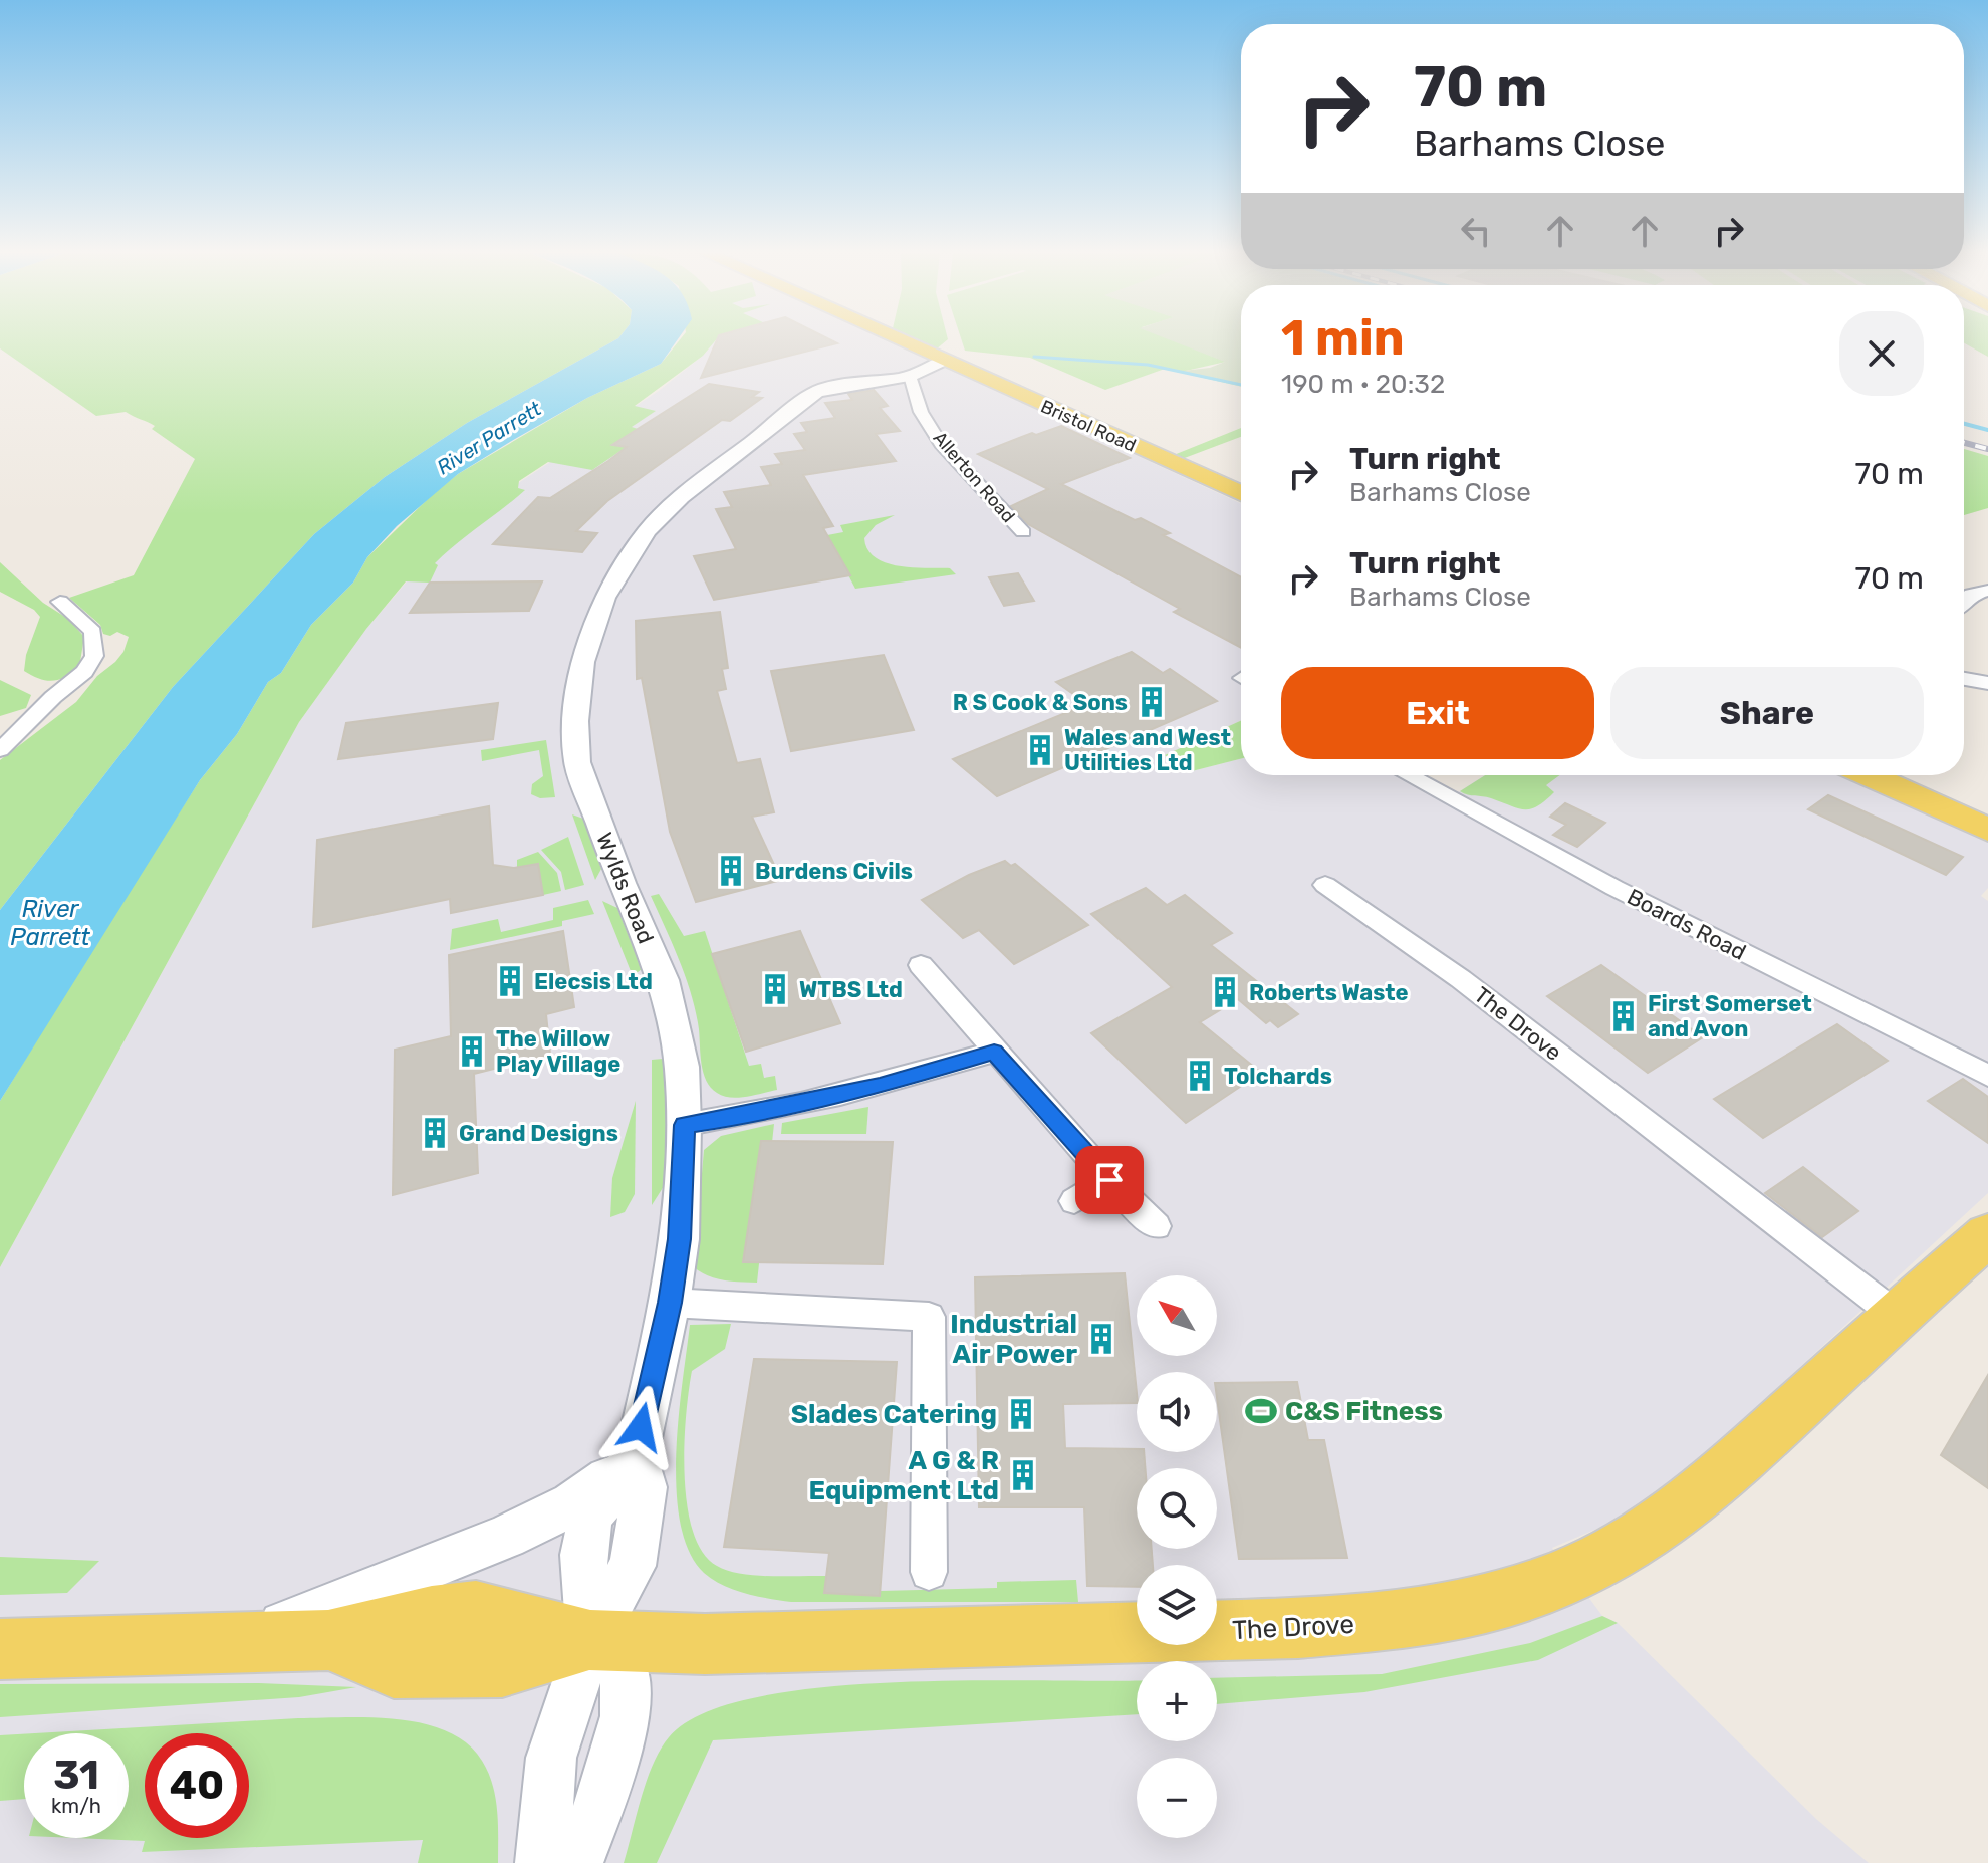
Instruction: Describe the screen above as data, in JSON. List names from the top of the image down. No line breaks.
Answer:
{"streets":{"main road":["Bristol Road","The Drove"],"street":["Allerton Road","Wylds Road","Boards Road"]},"crossings":[["Bristol Road","Wylds Road"],["Allerton Road","Wylds Road"],["Wylds Road","The Drove"]],"water":["River Parrett"],"places":{"building":["R S Cook & Sons","Wales and West Utilities Ltd","Burdens Civils","Elecsis Ltd","WTBS Ltd","Roberts Waste","First Somerset and Avon","The Willow Play Village","Tolchards","Grand Designs","Industrial Air Power","Slades Catering","A G & R Equipment Ltd"],"sports":["C&S Fitness"]},"north":"top left","page":{"turn":["70 m","Barhams Close"],"heading":["1 min","190 m · 20:32"],"list":[{"name":"Turn right","note":"Barhams Close","value":"70 m"},{"name":"Turn right","note":"Barhams Close","value":"70 m"}],"buttons":["Exit","Share"],"map_buttons":["+","−"],"speed":"31 km/h","limit":"40"}}
